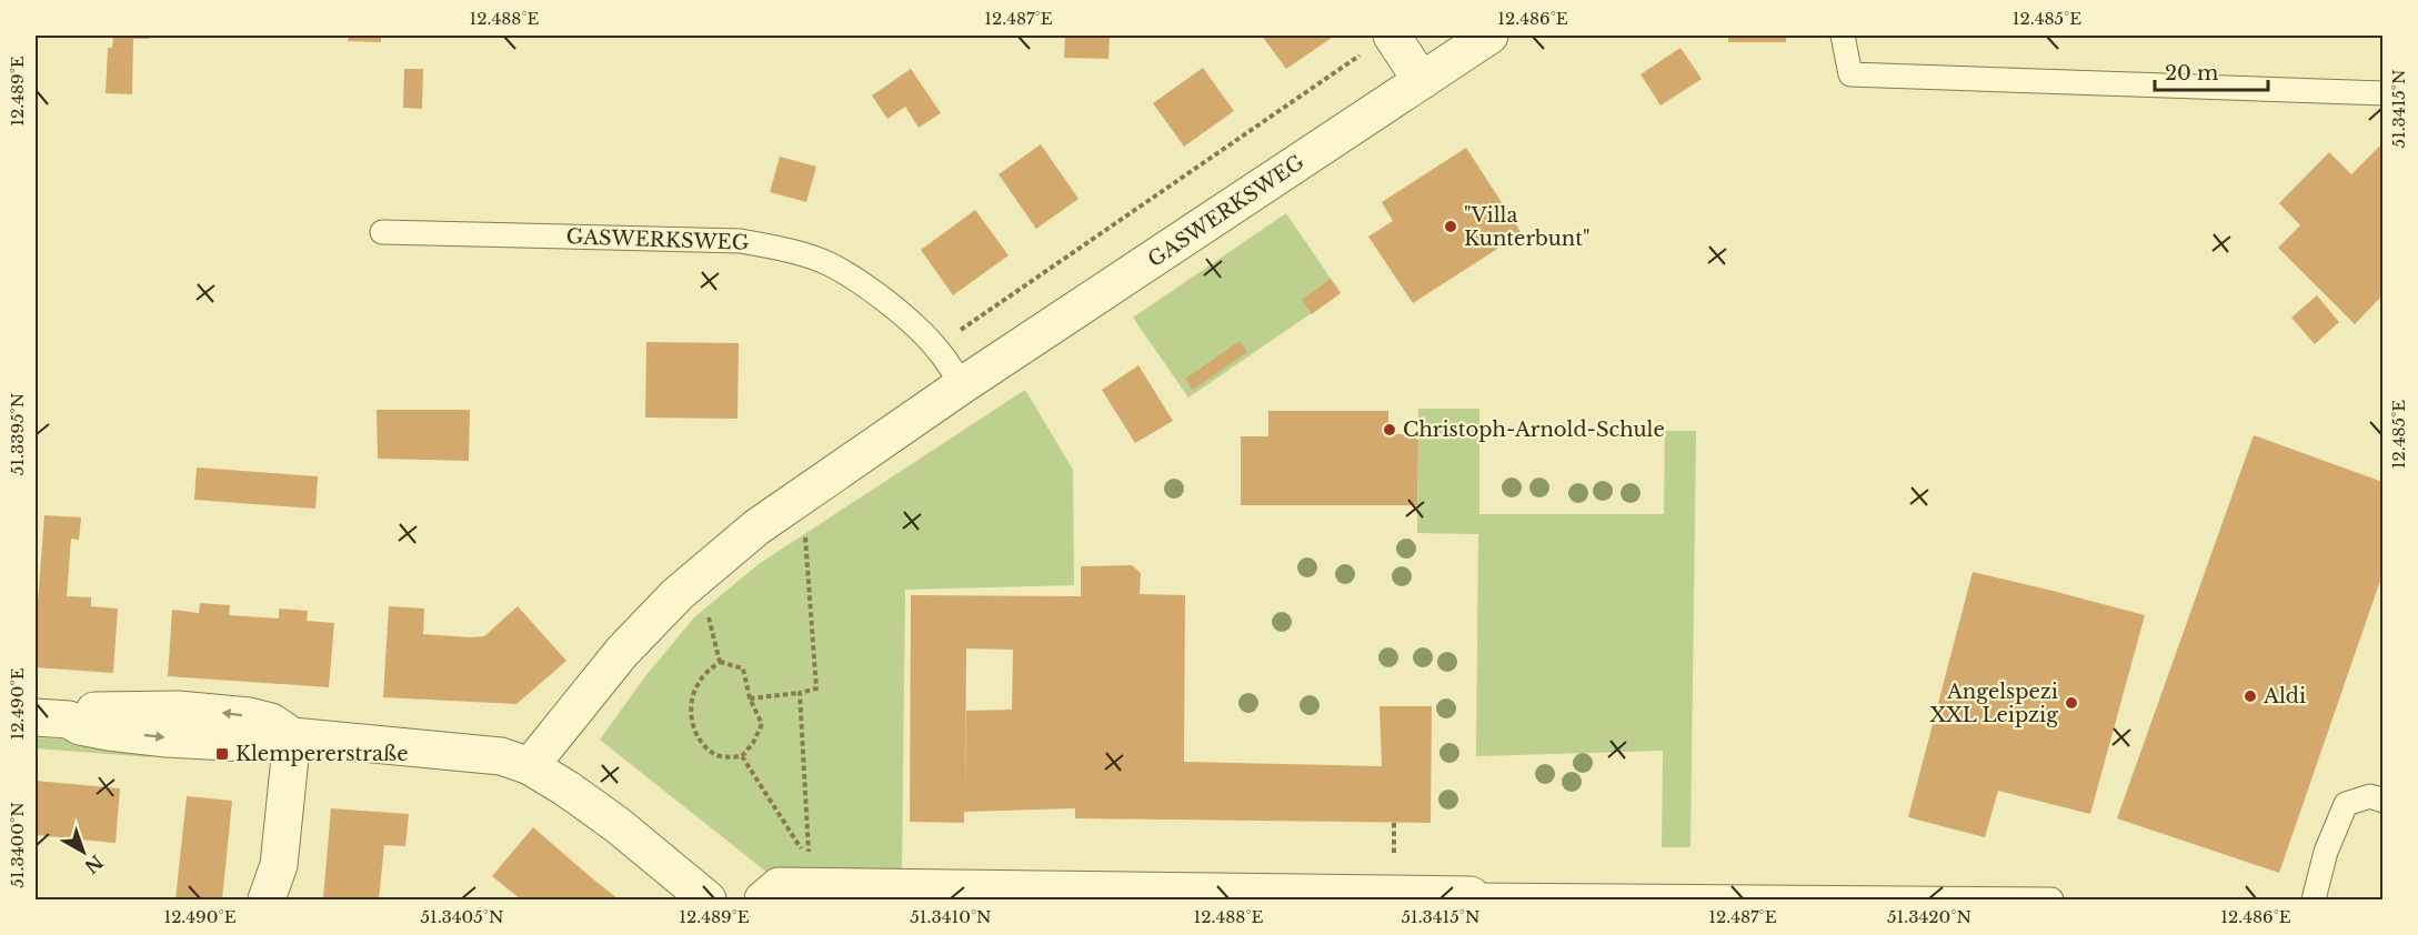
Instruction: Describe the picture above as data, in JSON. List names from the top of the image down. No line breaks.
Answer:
{"streets":{"street":["GASWERKSWEG"]},"places":{"other":["\"Villa Kunterbunt\"","Christoph-Arnold-Schule","Aldi","Angelspezi XXL Leipzig"],"transit":["Klempererstraße"]},"scale_bar":"20 m","north":"bottom right","coordinates":["12.488°E","12.487°E","12.486°E","12.485°E","12.489°E","51.3415°N","51.3395°N","12.490°E","51.3400°N","51.3405°N","51.3410°N","51.3420°N"]}
